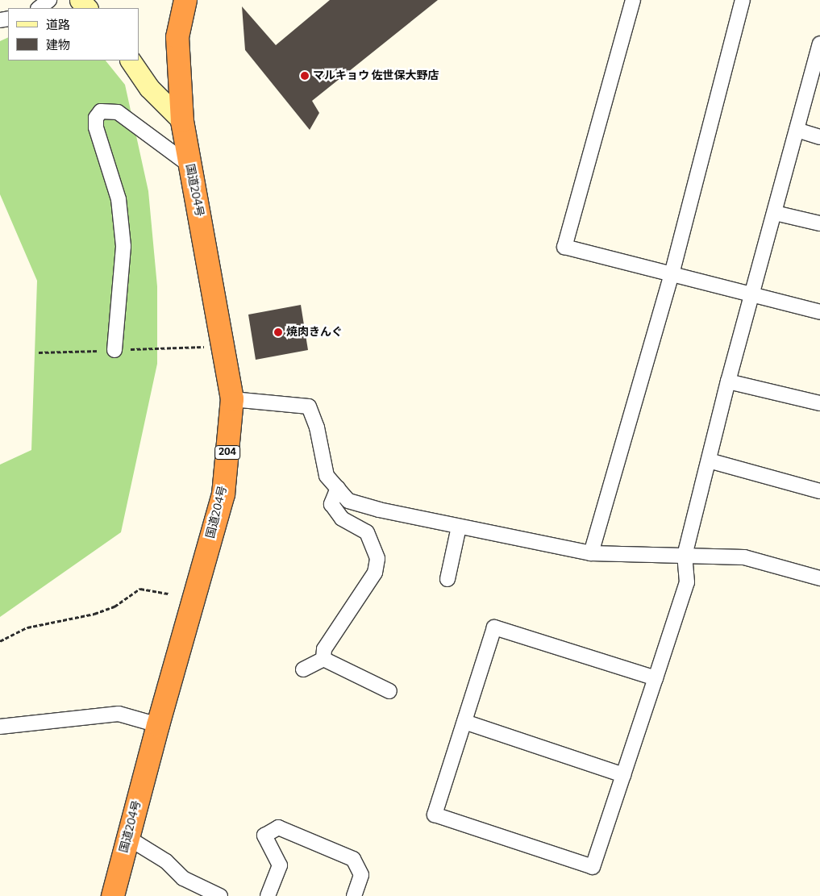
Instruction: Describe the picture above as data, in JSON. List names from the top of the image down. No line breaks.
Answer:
{"streets":{"highway":["国道204号","204"]},"places":["マルキョウ 佐世保大野店","焼肉きんぐ"],"legend":["道路","建物"]}
